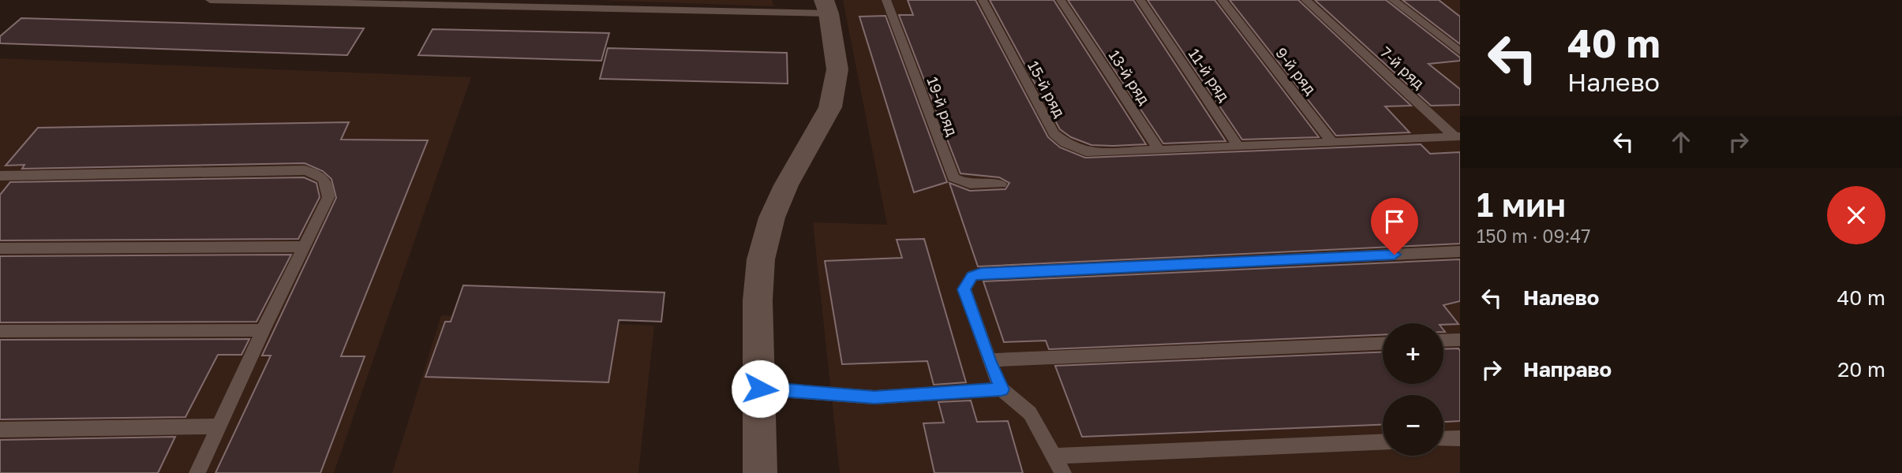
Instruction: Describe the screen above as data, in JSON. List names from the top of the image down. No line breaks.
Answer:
{"streets":{"lane":["7-й ряд","9-й ряд","11-й ряд","13-й ряд","15-й ряд","19-й ряд"]},"crossings":[["13-й ряд","15-й ряд"]],"page":{"turn":["40 m","Налево"],"heading":["1 мин","150 m · 09:47"],"list":[{"name":"Налево","value":"40 m"},{"name":"Направо","value":"20 m"}],"map_buttons":["+","−"]}}
